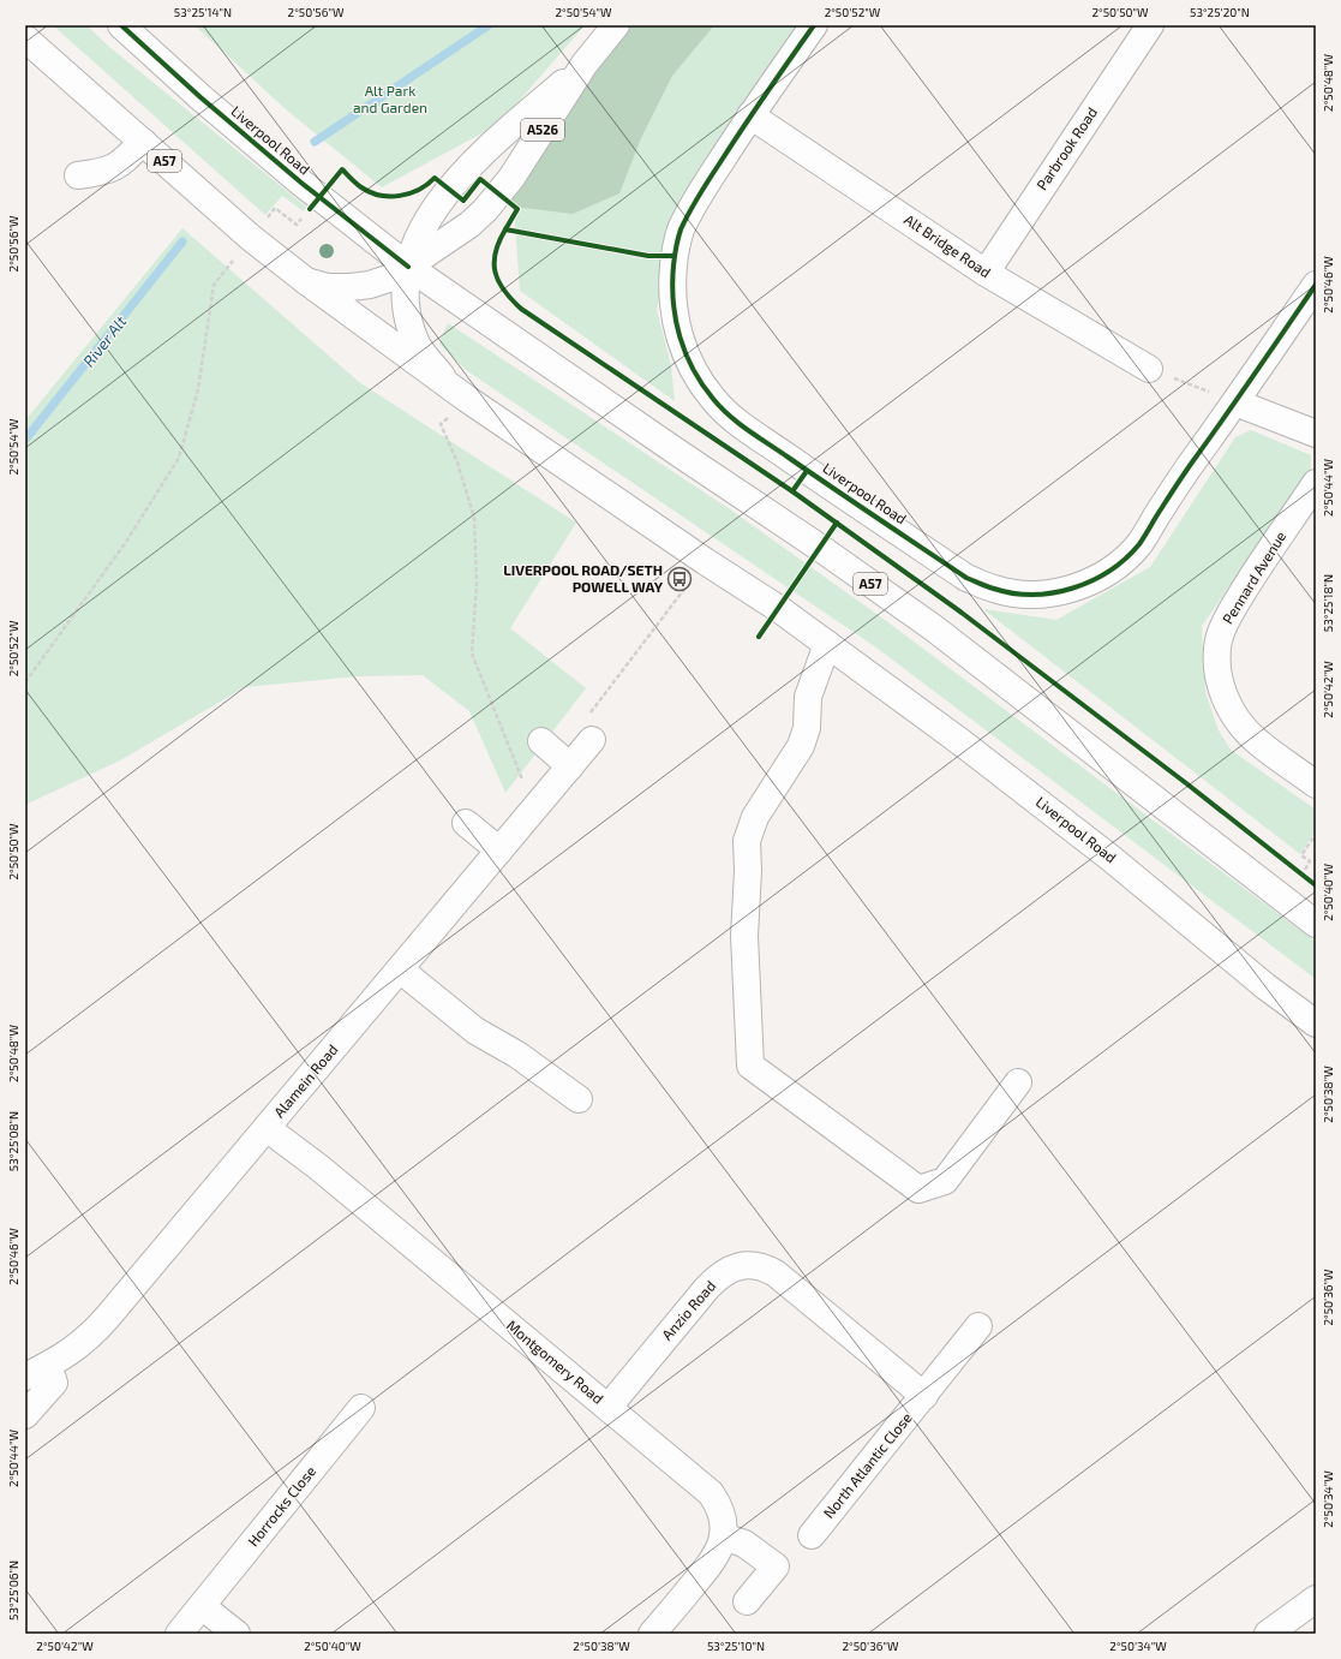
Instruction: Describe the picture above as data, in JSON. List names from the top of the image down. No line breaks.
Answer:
{"streets":{"main road":["A526","Liverpool Road","Parbrook Road","A57","Alt Bridge Road","Pennard Avenue","Alamein Road","Anzio Road","Montgomery Road","North Atlantic Close","Horrocks Close"]},"crossings":[["A526","Liverpool Road"],["Liverpool Road","Alt Bridge Road"],["Parbrook Road","Alt Bridge Road"],["Alamein Road","Montgomery Road"],["Anzio Road","Montgomery Road"],["Anzio Road","North Atlantic Close"]],"water":["River Alt"],"parks":["Alt Park and Garden"],"places":{"bus stop":["LIVERPOOL ROAD/SETH POWELL WAY"]},"coordinates":["53°25'14\"N","2°50'56\"W","2°50'54\"W","2°50'52\"W","2°50'50\"W","53°25'20\"N","2°50'48\"W","2°50'46\"W","2°50'44\"W","53°25'18\"N","2°50'42\"W","2°50'40\"W","2°50'38\"W","53°25'08\"N","2°50'36\"W","2°50'34\"W","53°25'06\"N","53°25'10\"N"]}
